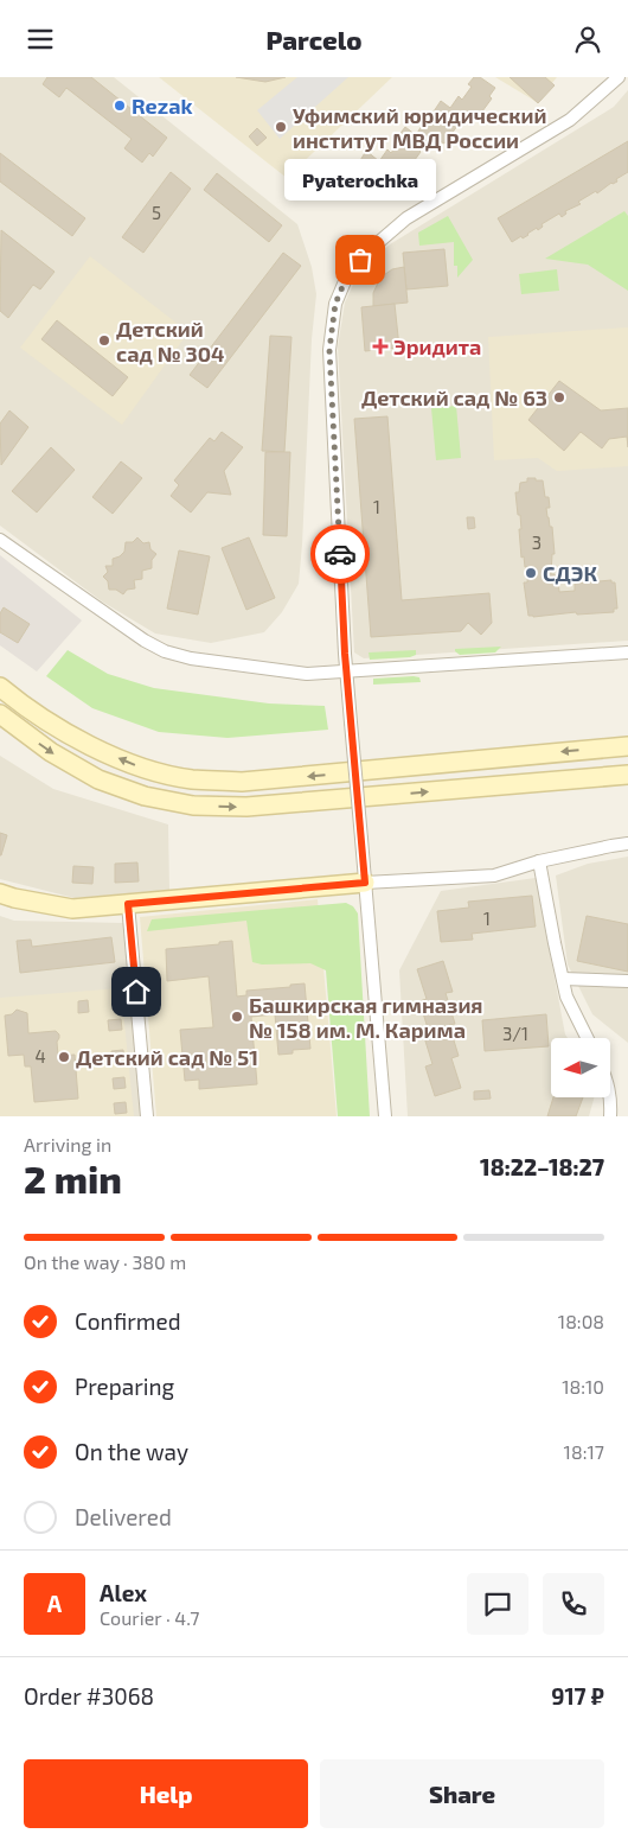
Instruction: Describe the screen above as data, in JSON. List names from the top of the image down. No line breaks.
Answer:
{"places":{"other":["Rezak","Уфимский юридический институт МВД России","Pyaterochka","Детский сад № 304","Детский сад № 63","СДЭК","Башкирская гимназия № 158 им. М. Карима","Детский сад № 51"],"health":["Эридита"]},"house_numbers":["5","1","3","1","3/1","4"],"north":"left","page":{"header":"Parcelo","bubble":"Pyaterochka","heading":["2 min","Arriving in","18:22–18:27"],"panel":["Alex","Courier · 4.7","Order #3068","917 ₽"],"bar":"On the way · 380 m","list":[["Confirmed","18:08"],["Preparing","18:10"],["On the way","18:17"],"Delivered"],"round":"A","buttons":["Help","Share"]}}
